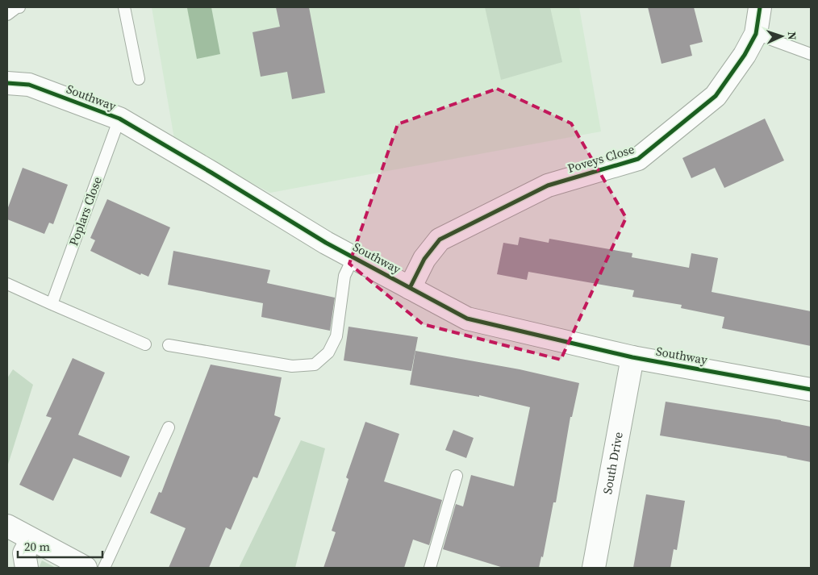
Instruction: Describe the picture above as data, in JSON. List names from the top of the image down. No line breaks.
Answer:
{"streets":{"street":["Southway","Poveys Close","South Drive"],"lane":["Poplars Close"]},"crossings":[["Southway","Poveys Close"],["Southway","Poplars Close"],["Southway","South Drive"]],"scale_bar":"20 m","north":"right"}
